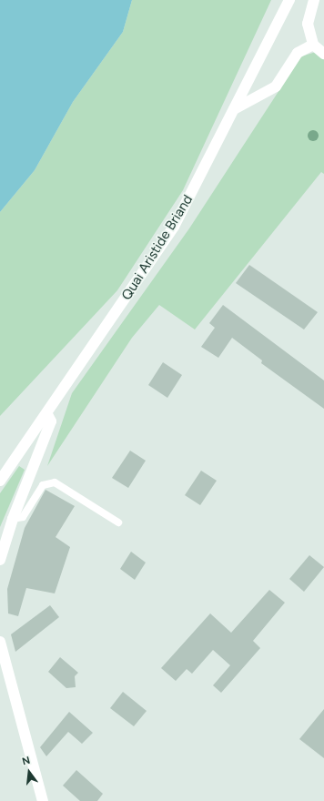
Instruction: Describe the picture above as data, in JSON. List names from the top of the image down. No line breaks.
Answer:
{"streets":{"main road":["Quai Aristide Briand"]},"north":"top"}
